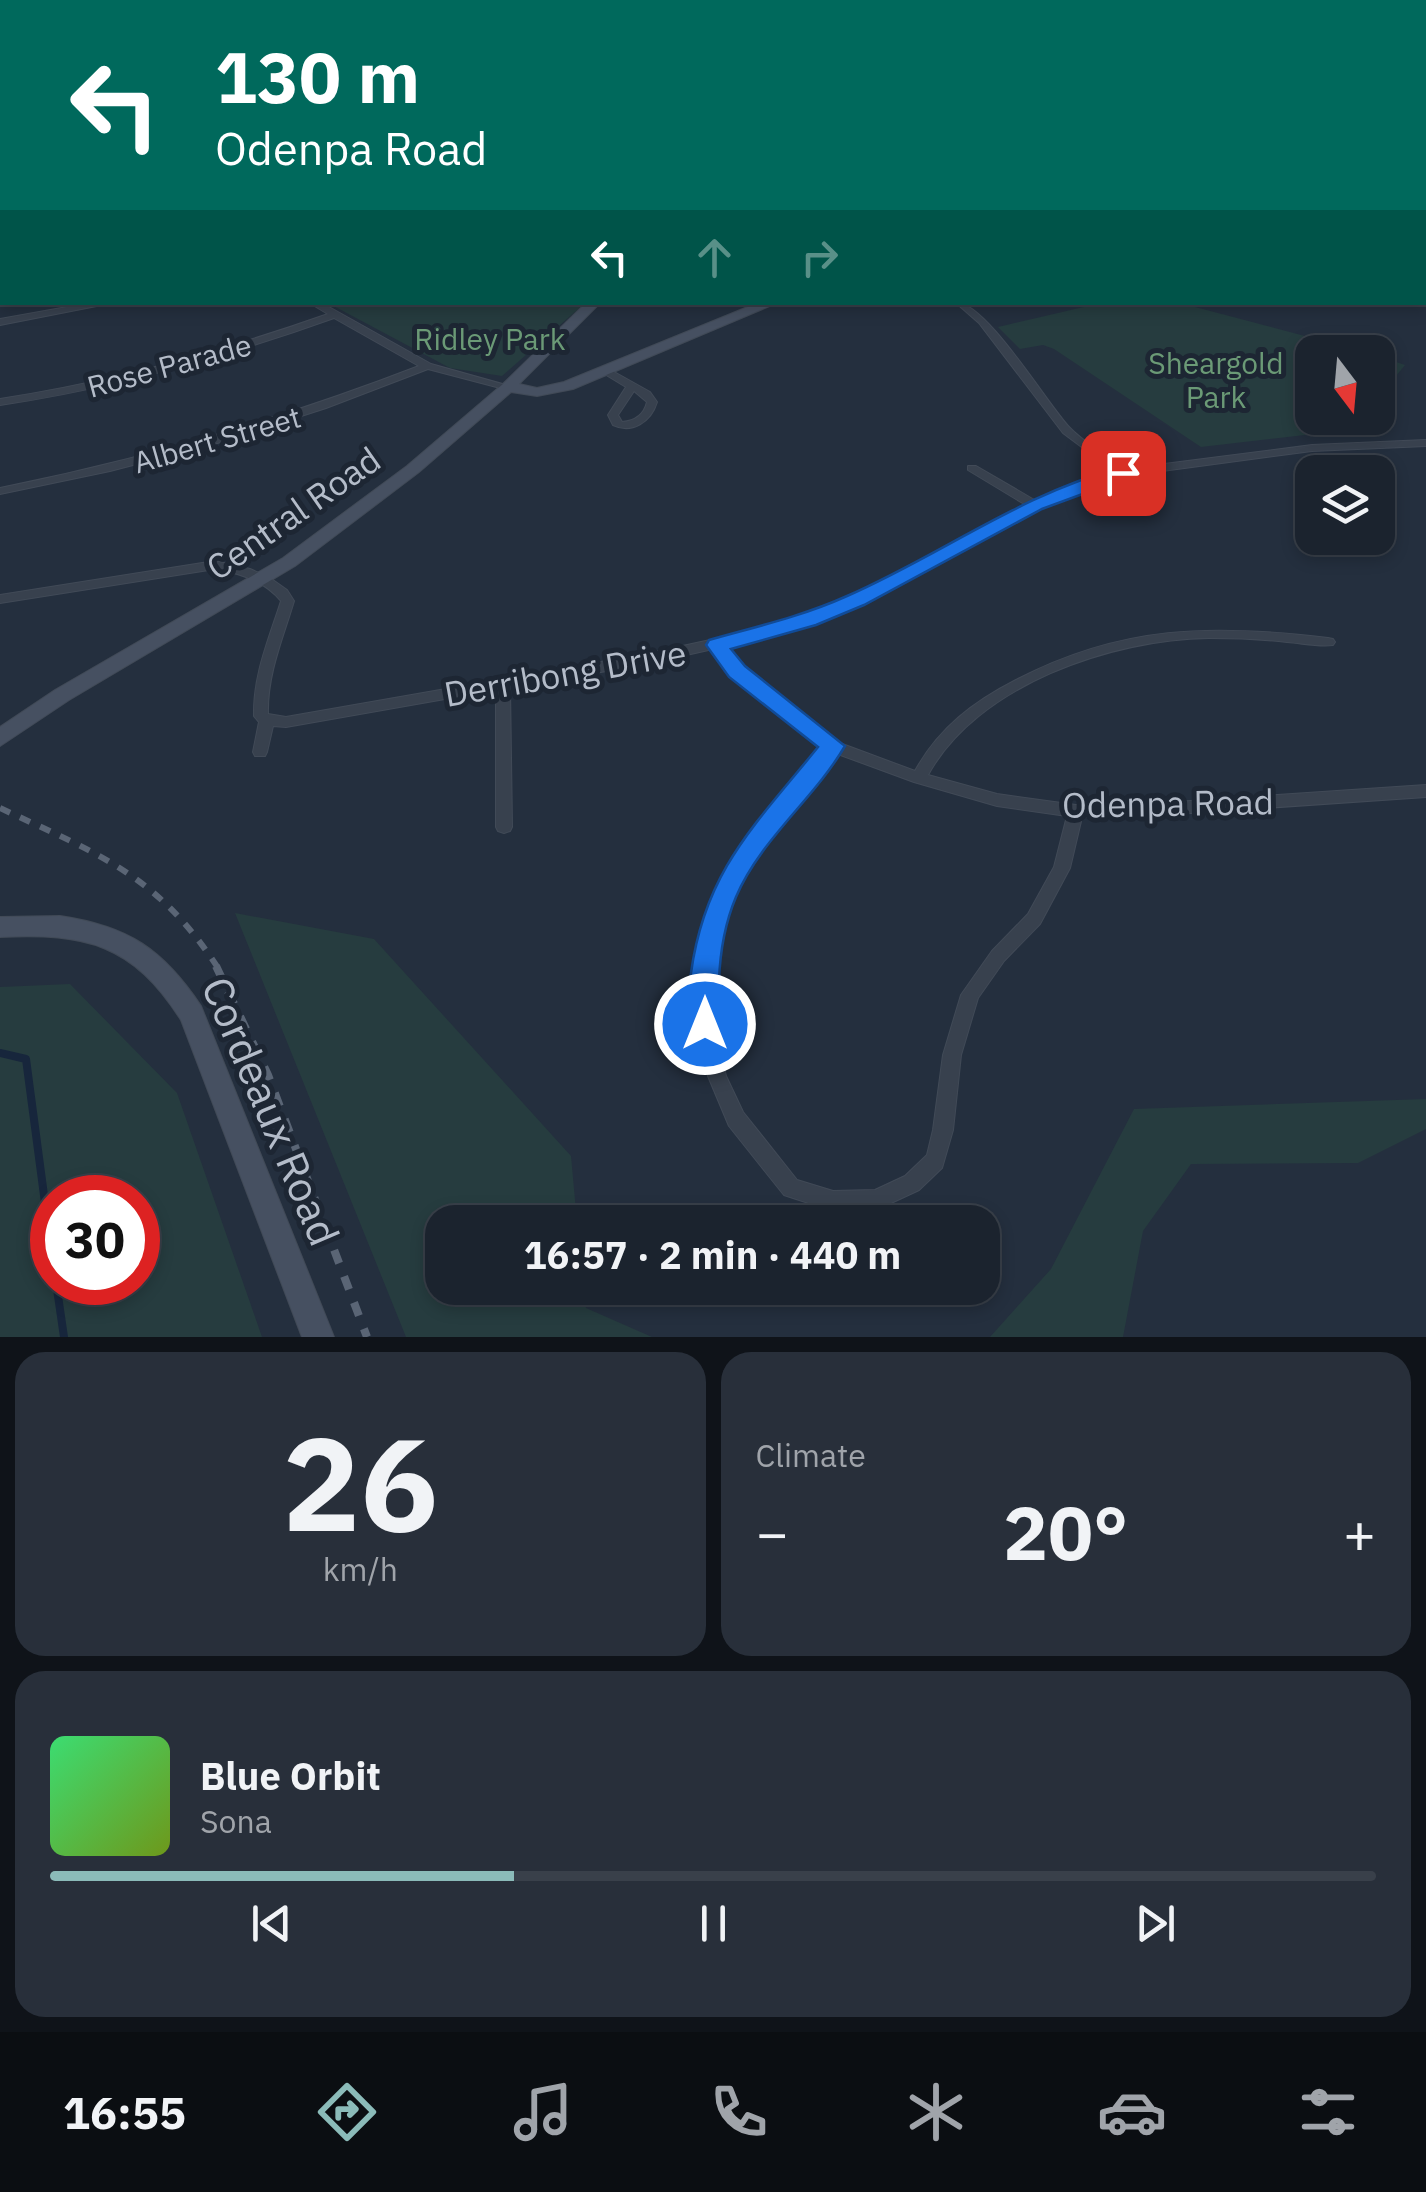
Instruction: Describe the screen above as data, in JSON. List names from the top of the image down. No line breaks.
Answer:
{"streets":{"main road":["Central Road","Cordeaux Road"],"street":["Rose Parade","Albert Street","Derribong Drive","Odenpa Road"]},"crossings":[["Derribong Drive","Odenpa Road"]],"parks":["Ridley Park","Sheargold Park"],"north":"bottom","page":{"turn":["130 m","Odenpa Road"],"limit":"30","trip":"16:57 · 2 min · 440 m","tile":[["26","km/h"],"Climate"],"heat":["−","20°","+"],"song":["Blue Orbit","Sona"],"tabs":"16:55"}}
